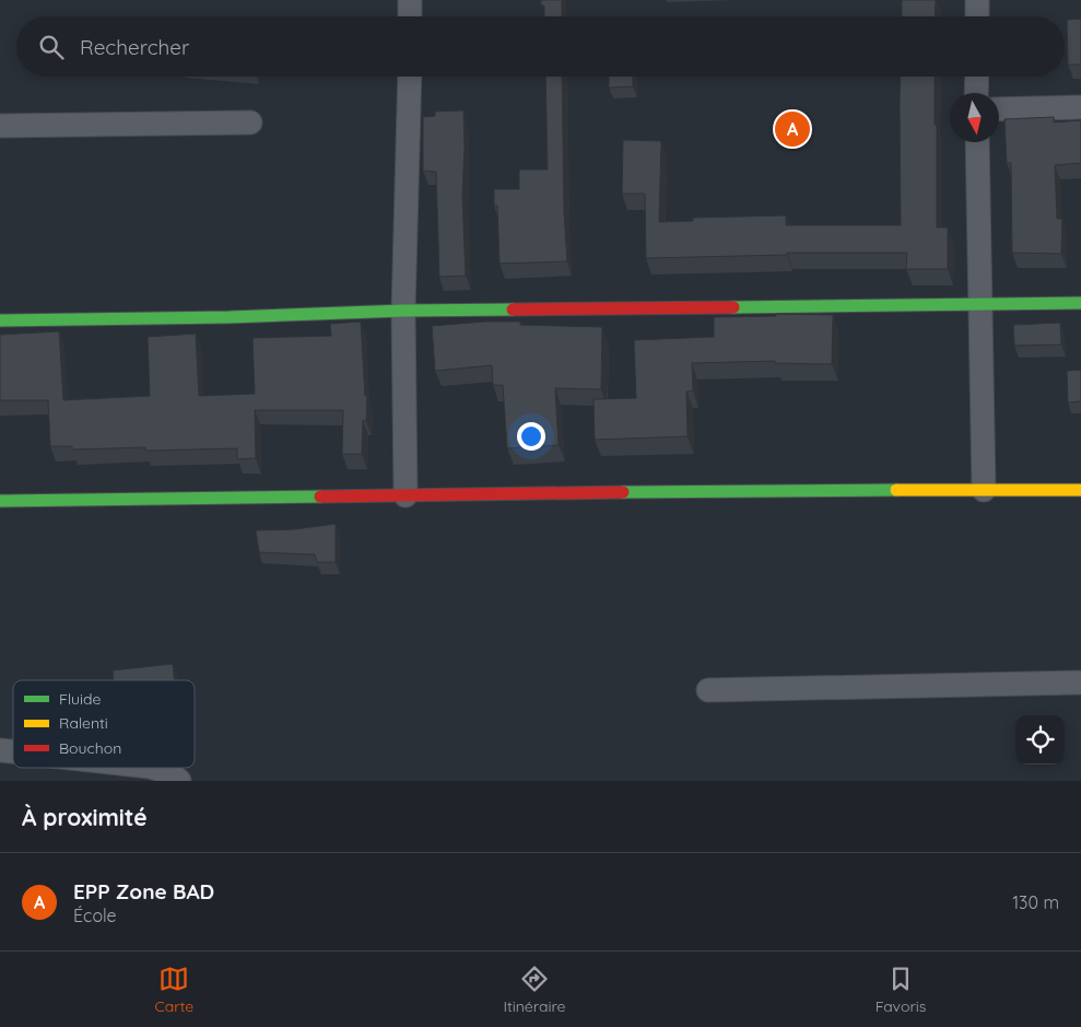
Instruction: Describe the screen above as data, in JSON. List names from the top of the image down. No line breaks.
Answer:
{"legend":["Fluide","Ralenti","Bouchon"],"north":"bottom","page":{"search":"Rechercher","pins":"A","heading":"À proximité","list":[{"mark":"A","name":"EPP Zone BAD","note":"École","value":"130 m"}],"nav":["Carte","Itinéraire","Favoris"]}}
